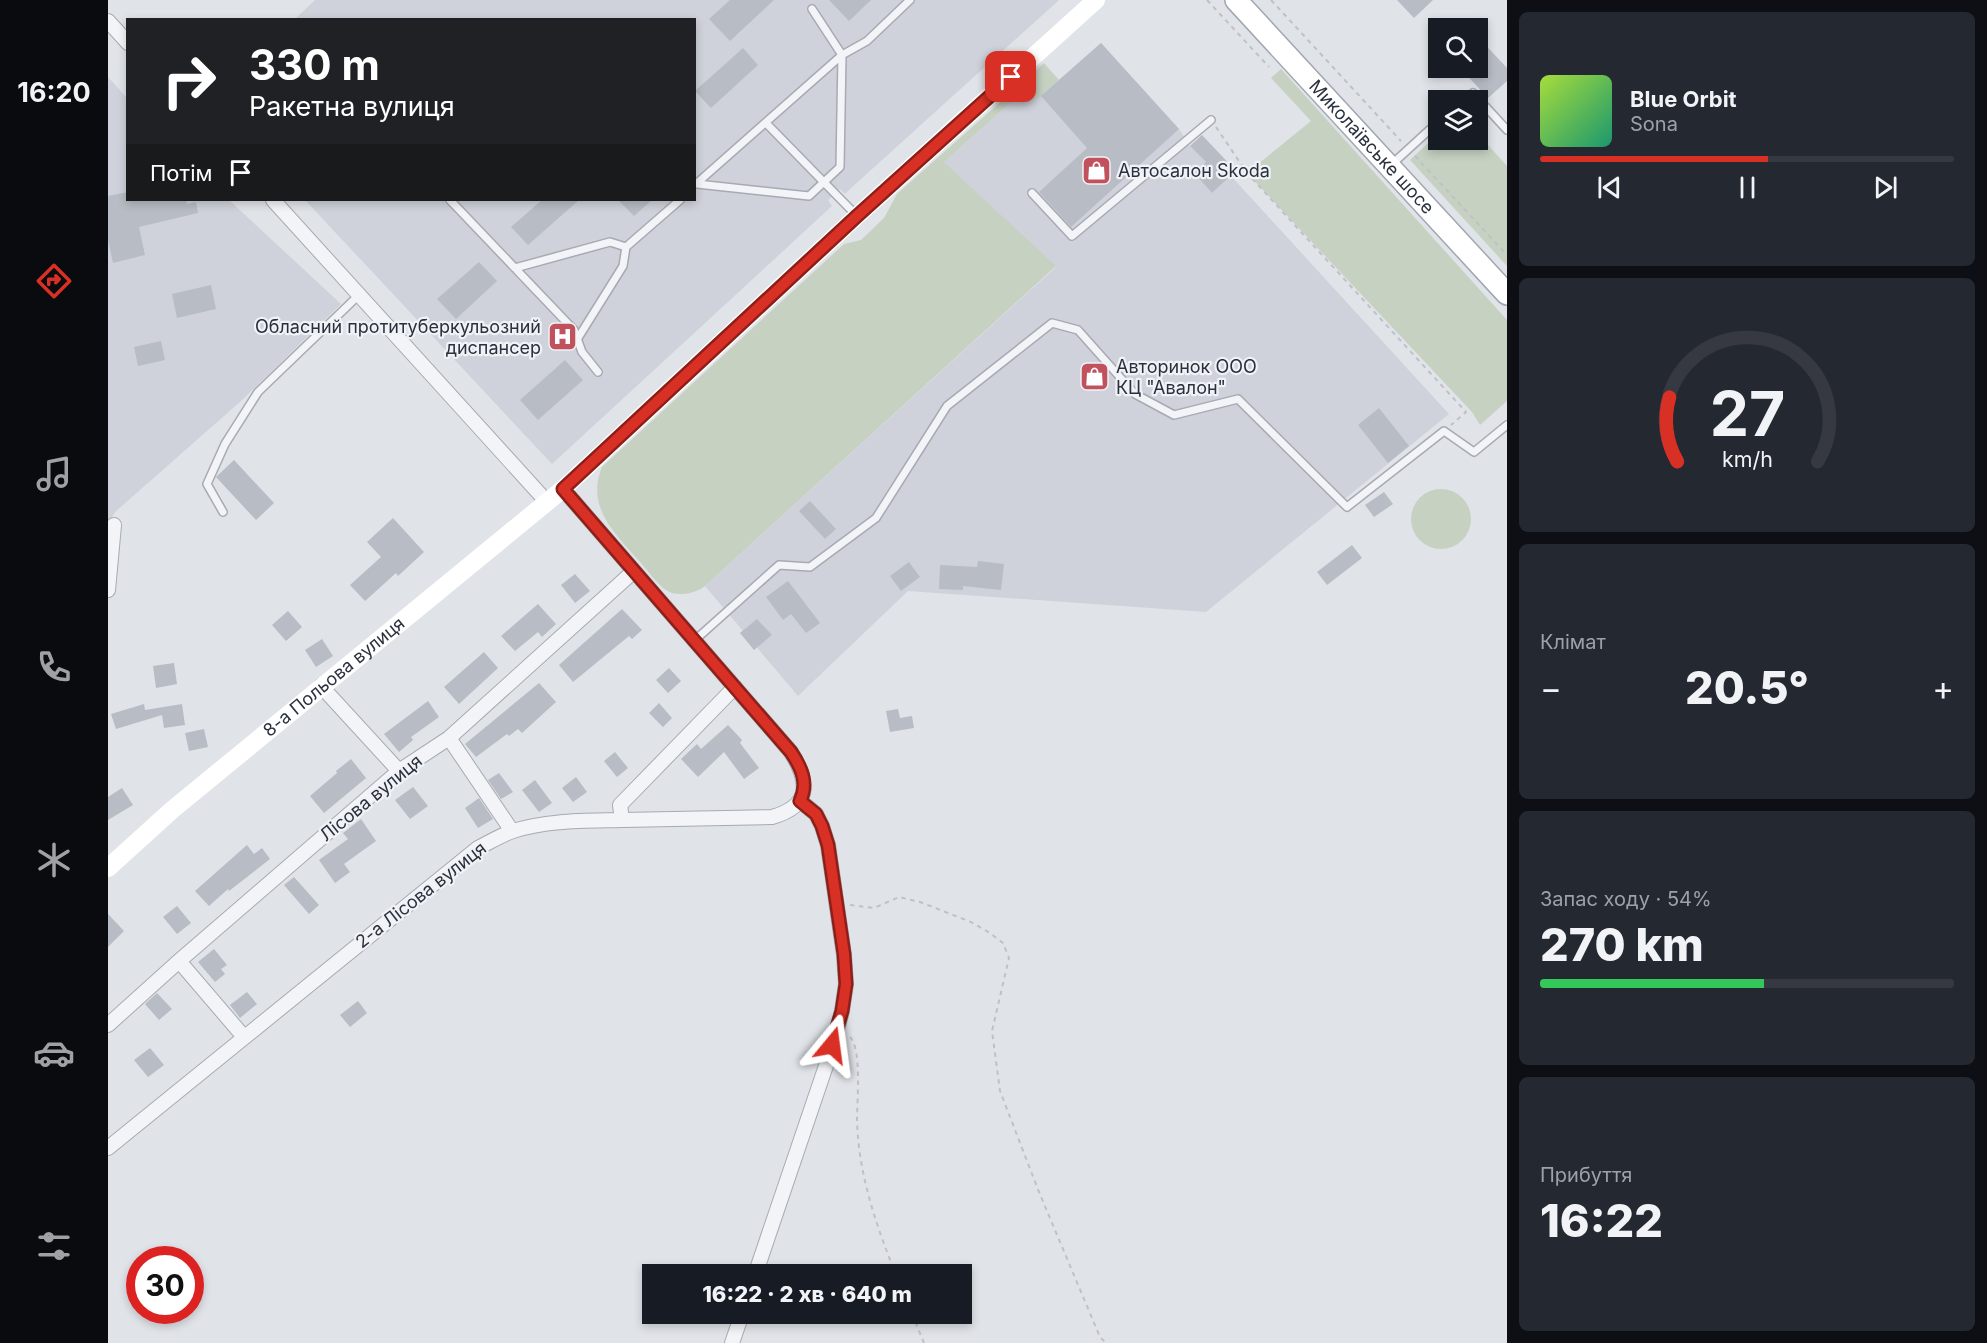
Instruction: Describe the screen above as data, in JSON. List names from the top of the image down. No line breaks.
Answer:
{"streets":{"main road":["Миколаївське шосе"],"street":["8-а Польова вулиця","Лісова вулиця","2-а Лісова вулиця"]},"places":{"shop":["Автосалон Skoda","Авторинок ООО КЦ \"Авалон\""],"hospital":["Обласний протитуберкульозний диспансер"]},"page":{"tabs":"16:20","turn":["330 m","Ракетна вулиця"],"song":["Blue Orbit","Sona"],"then":"Потім","tile":["Клімат",["Запас ходу · 54%","270 km"],["Прибуття","16:22"]],"heat":["−","20.5°","+"],"limit":"30","trip":"16:22 · 2 хв · 640 m","gauge":["27","km/h"]}}
